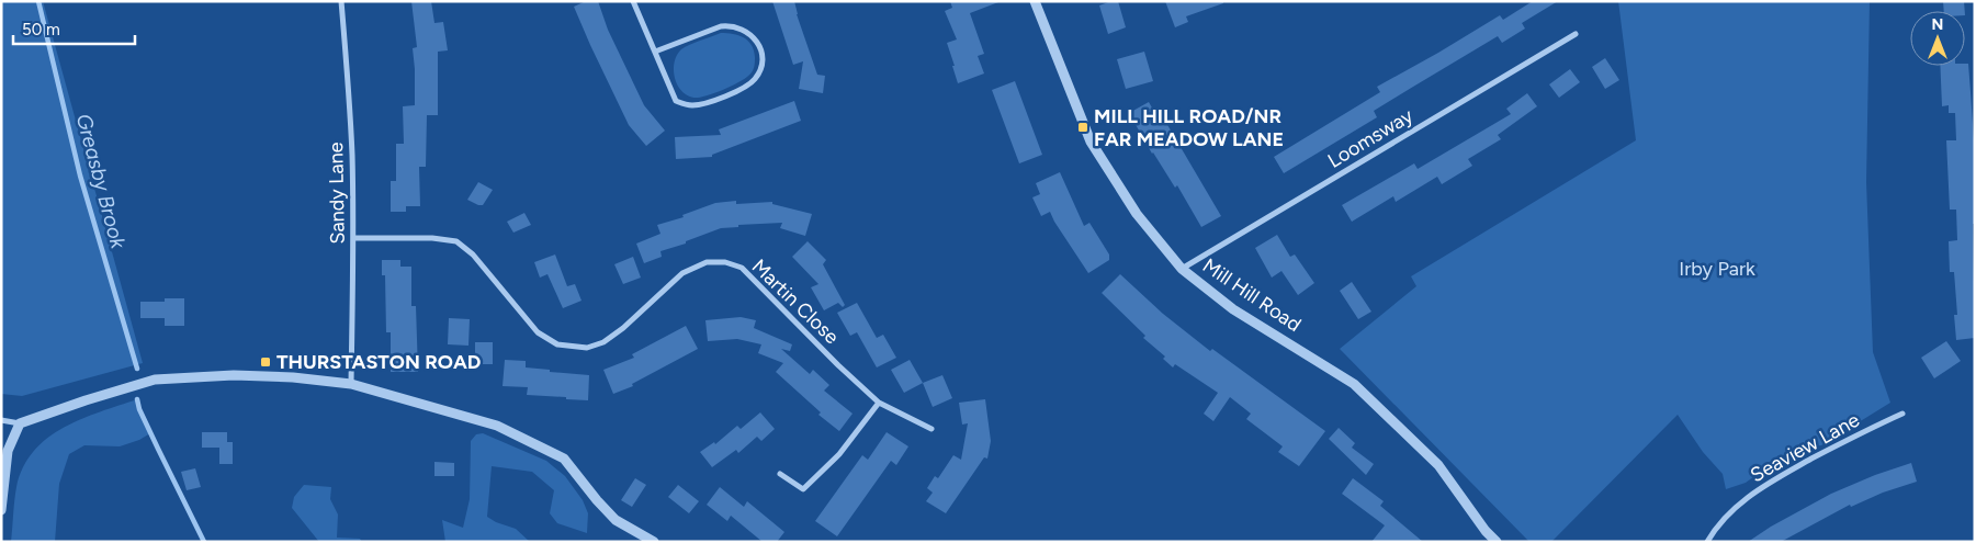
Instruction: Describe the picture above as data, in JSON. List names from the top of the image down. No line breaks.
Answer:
{"streets":{"street":["Loomsway","Sandy Lane","Mill Hill Road","Martin Close","Seaview Lane"]},"crossings":[["Loomsway","Mill Hill Road"],["Sandy Lane","Martin Close"]],"water":["Greasby Brook"],"parks":["Irby Park"],"places":{"transit":["MILL HILL ROAD/NR FAR MEADOW LANE","THURSTASTON ROAD"]},"scale_bar":"50 m","north":"top"}
